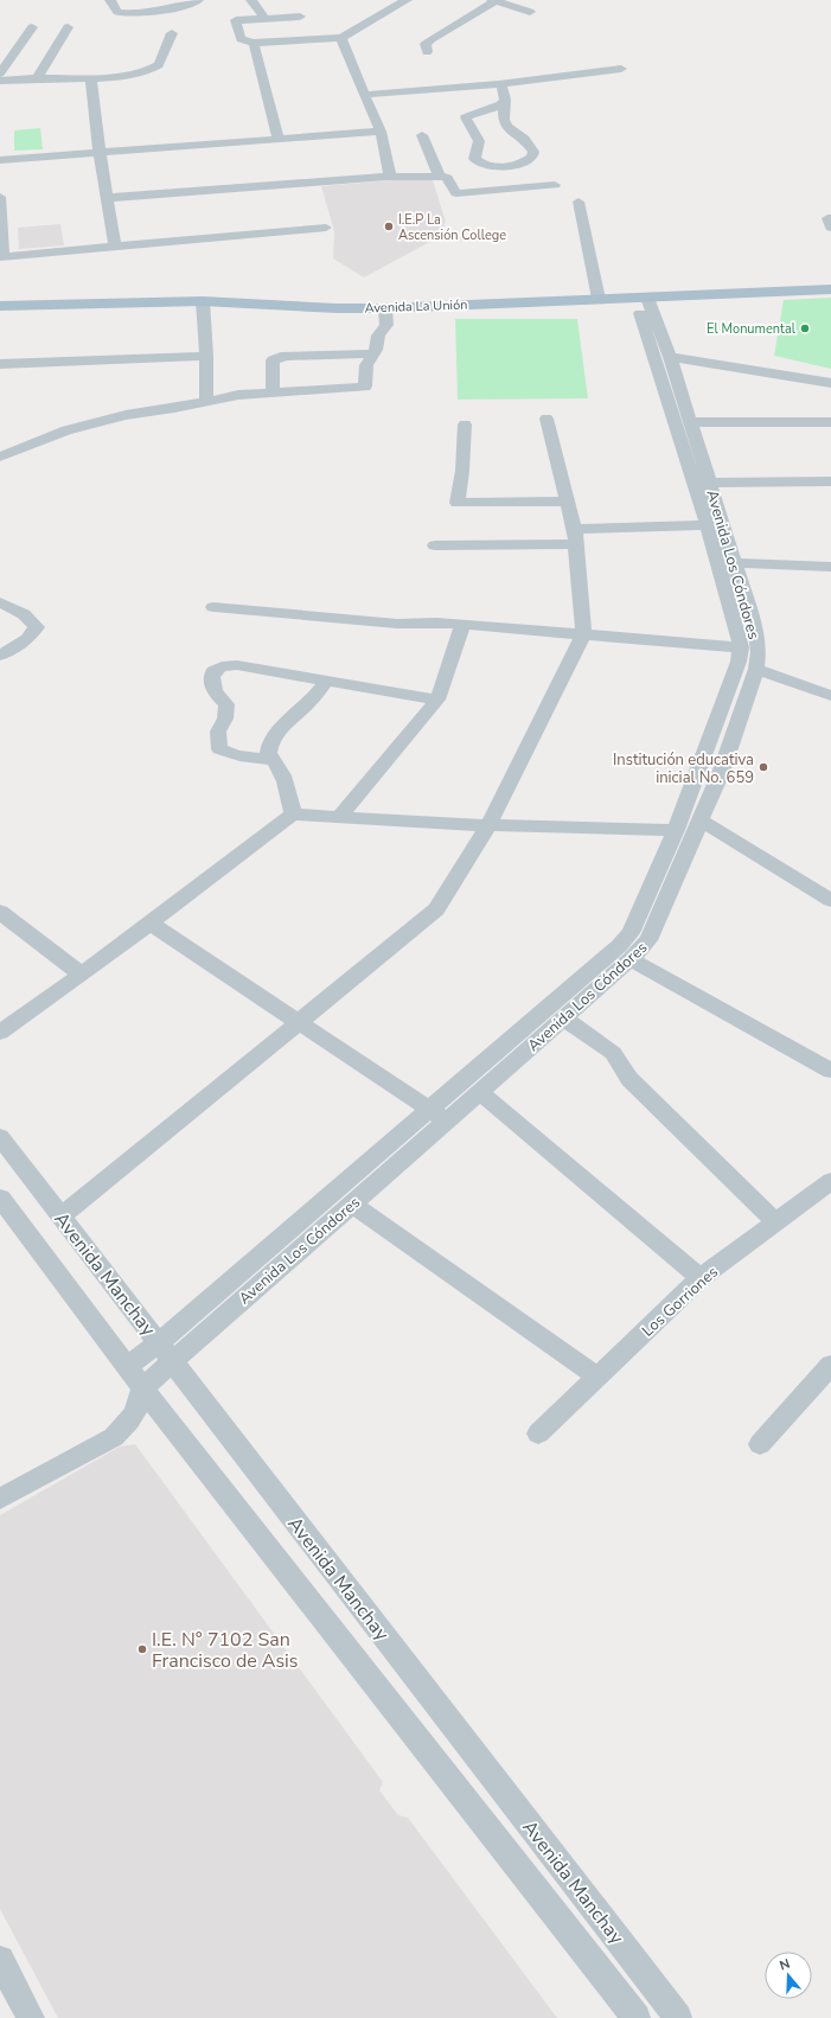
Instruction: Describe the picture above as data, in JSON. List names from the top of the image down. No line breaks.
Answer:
{"streets":{"main road":["Avenida La Unión"],"street":["Avenida Los Cóndores","Avenida Manchay","Los Gorriones"]},"crossings":[["Avenida La Unión","Avenida Los Cóndores"],["Avenida Los Cóndores","Avenida Manchay"]],"places":["I.E.P La Ascensión College","El Monumental","Institución educativa inicial No. 659","I.E. N° 7102 San Francisco de Asis"],"north":"top"}
